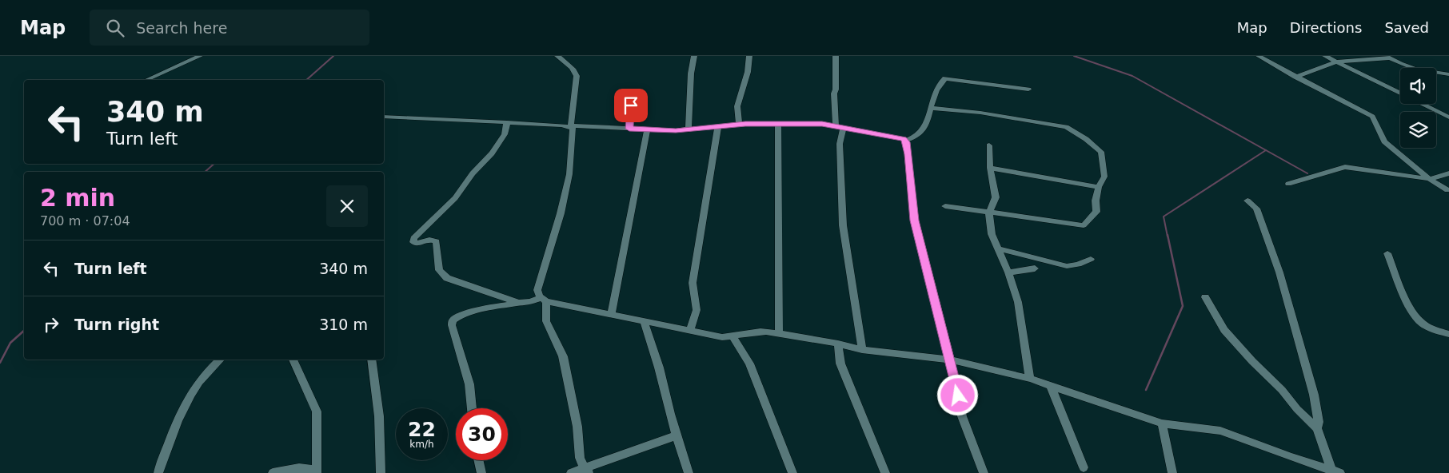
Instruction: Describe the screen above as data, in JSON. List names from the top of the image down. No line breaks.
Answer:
{"page":{"header":"Map","search":"Search here","nav":["Map","Directions","Saved"],"turn":["340 m","Turn left"],"heading":["2 min","700 m · 07:04"],"list":[{"name":"Turn left","value":"340 m"},{"name":"Turn right","value":"310 m"}],"speed":"22 km/h","limit":"30"}}
